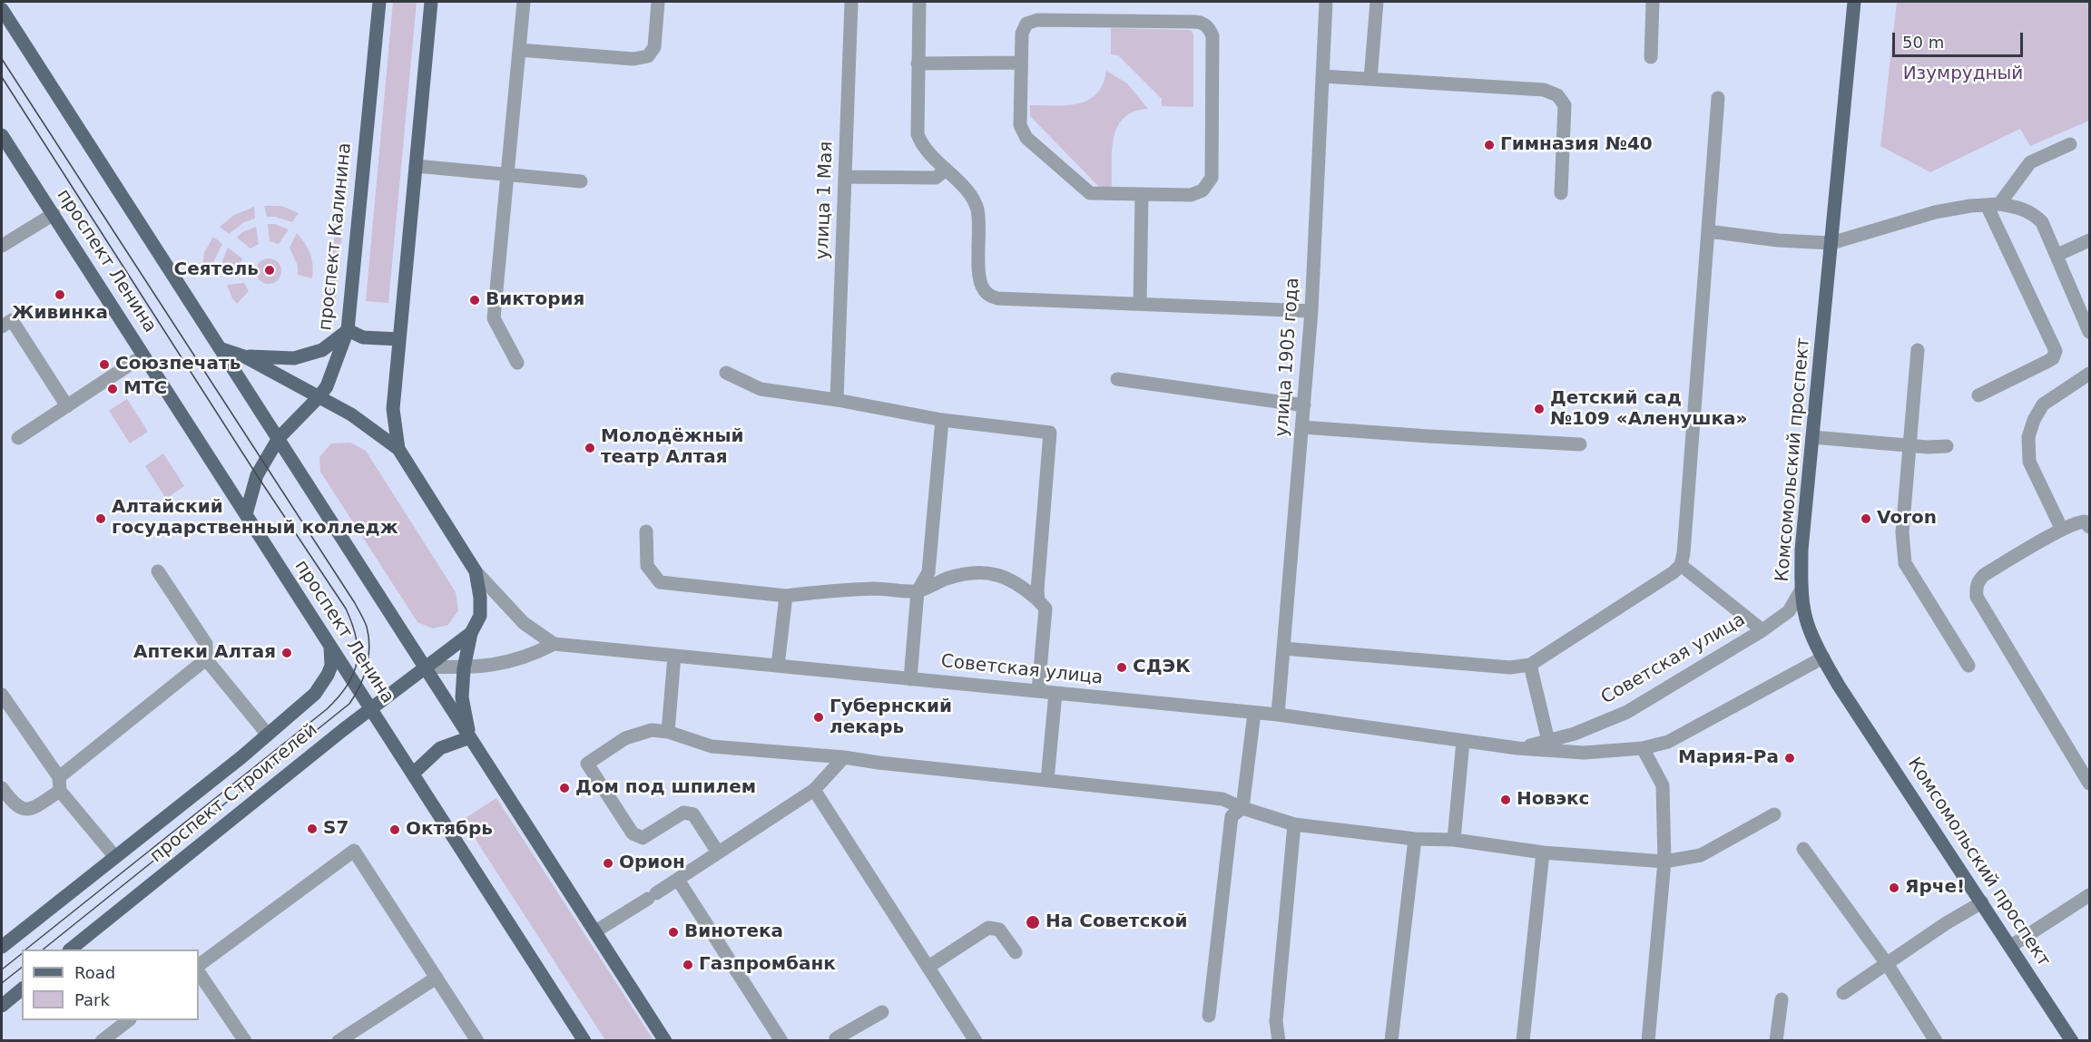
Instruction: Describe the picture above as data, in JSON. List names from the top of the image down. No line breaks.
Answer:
{"streets":{"main road":["проспект Калинина","проспект Ленина","Комсомольский проспект","проспект Строителей"],"street":["улица 1 Мая","улица 1905 года","Советская улица"]},"crossings":[["проспект Калинина","проспект Ленина"],["проспект Ленина","проспект Строителей"],["улица 1905 года","Советская улица"],["Комсомольский проспект","Советская улица"]],"parks":["Изумрудный"],"places":["Гимназия №40","Сеятель","Живинка","Виктория","Союзпечать","МТС","Детский сад №109 «Аленушка»","Молодёжный театр Алтая","Алтайский государственный колледж","Voron","Аптеки Алтая","СДЭК","Губернский лекарь","Мария-Ра","Дом под шпилем","Новэкс","S7","Октябрь","Орион","Ярче!","На Советской","Винотека","Газпромбанк"],"legend":["Road","Park"],"scale_bar":"50 m"}
